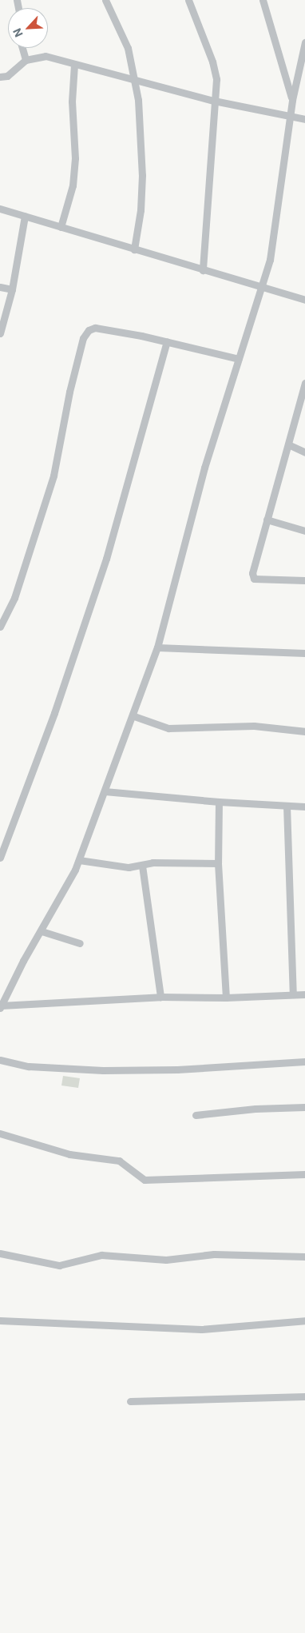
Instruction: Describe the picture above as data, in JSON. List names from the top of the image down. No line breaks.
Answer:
{"north":"bottom left"}
